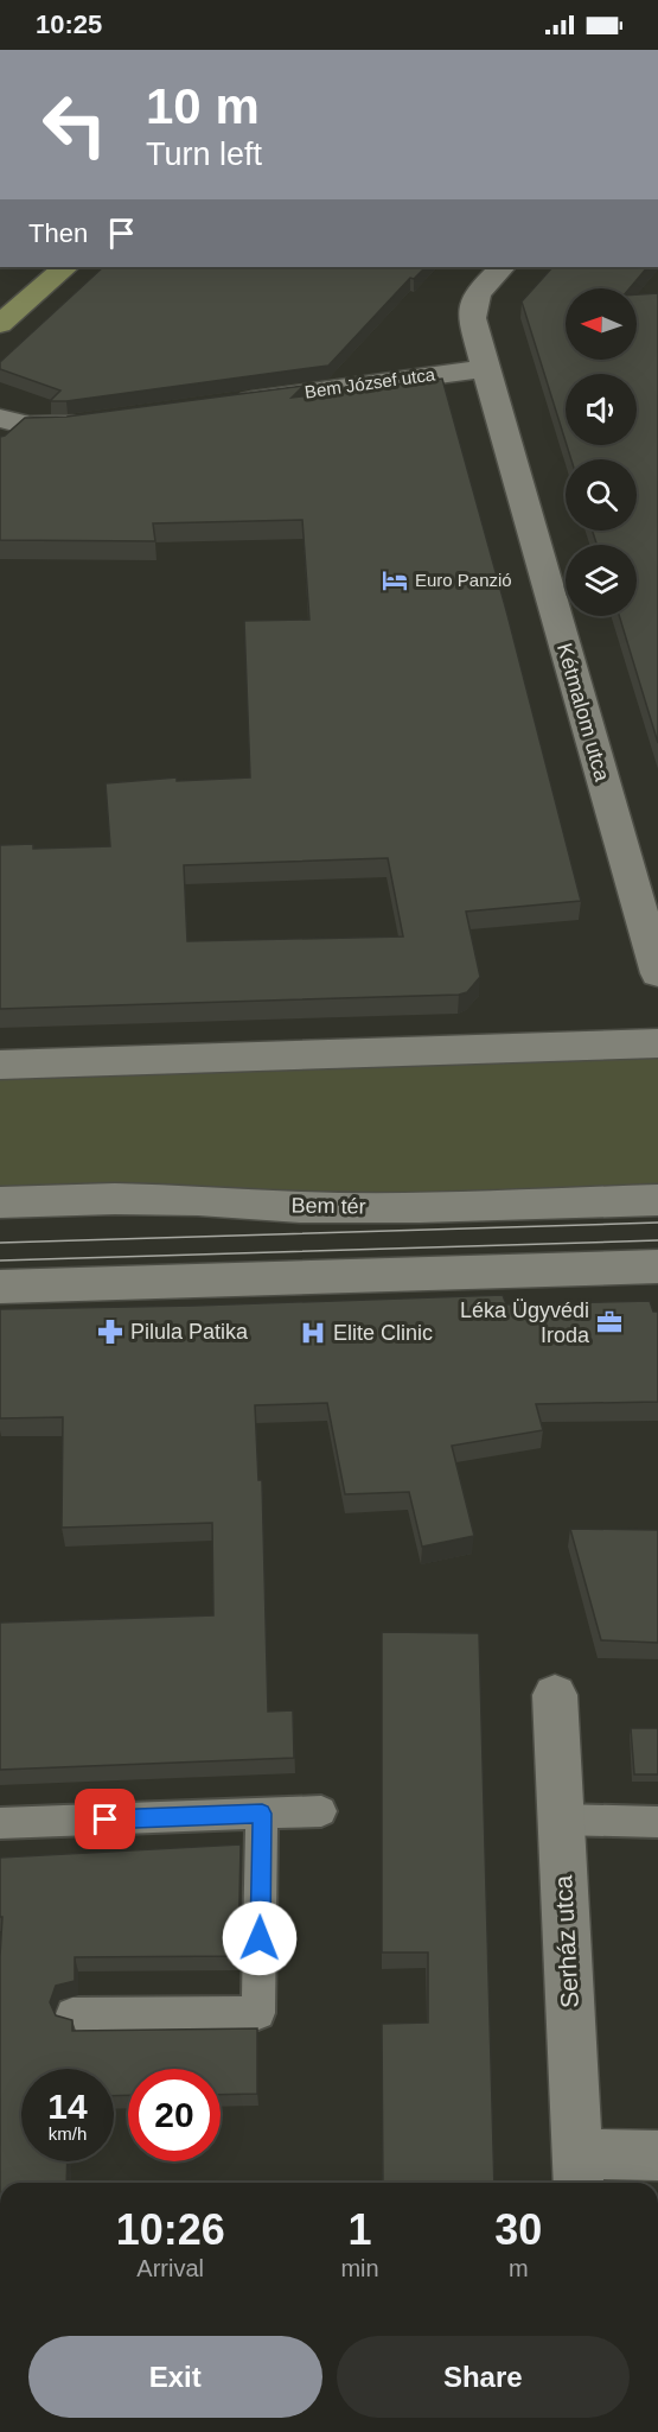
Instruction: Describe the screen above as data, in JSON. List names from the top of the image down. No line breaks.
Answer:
{"streets":{"street":["Bem József utca","Kétmalom utca","Bem tér","Serház utca"]},"crossings":[["Bem József utca","Kétmalom utca"]],"places":{"hotel":["Euro Panzió"],"office":["Léka Ügyvédi Iroda"],"pharmacy":["Pilula Patika"],"hospital":["Elite Clinic"]},"north":"left","page":{"status":"10:25","turn":["10 m","Turn left"],"then":"Then","speed":"14 km/h","limit":"20","eta":["10:26","Arrival","1","min","30","m"],"buttons":["Exit","Share"]}}
